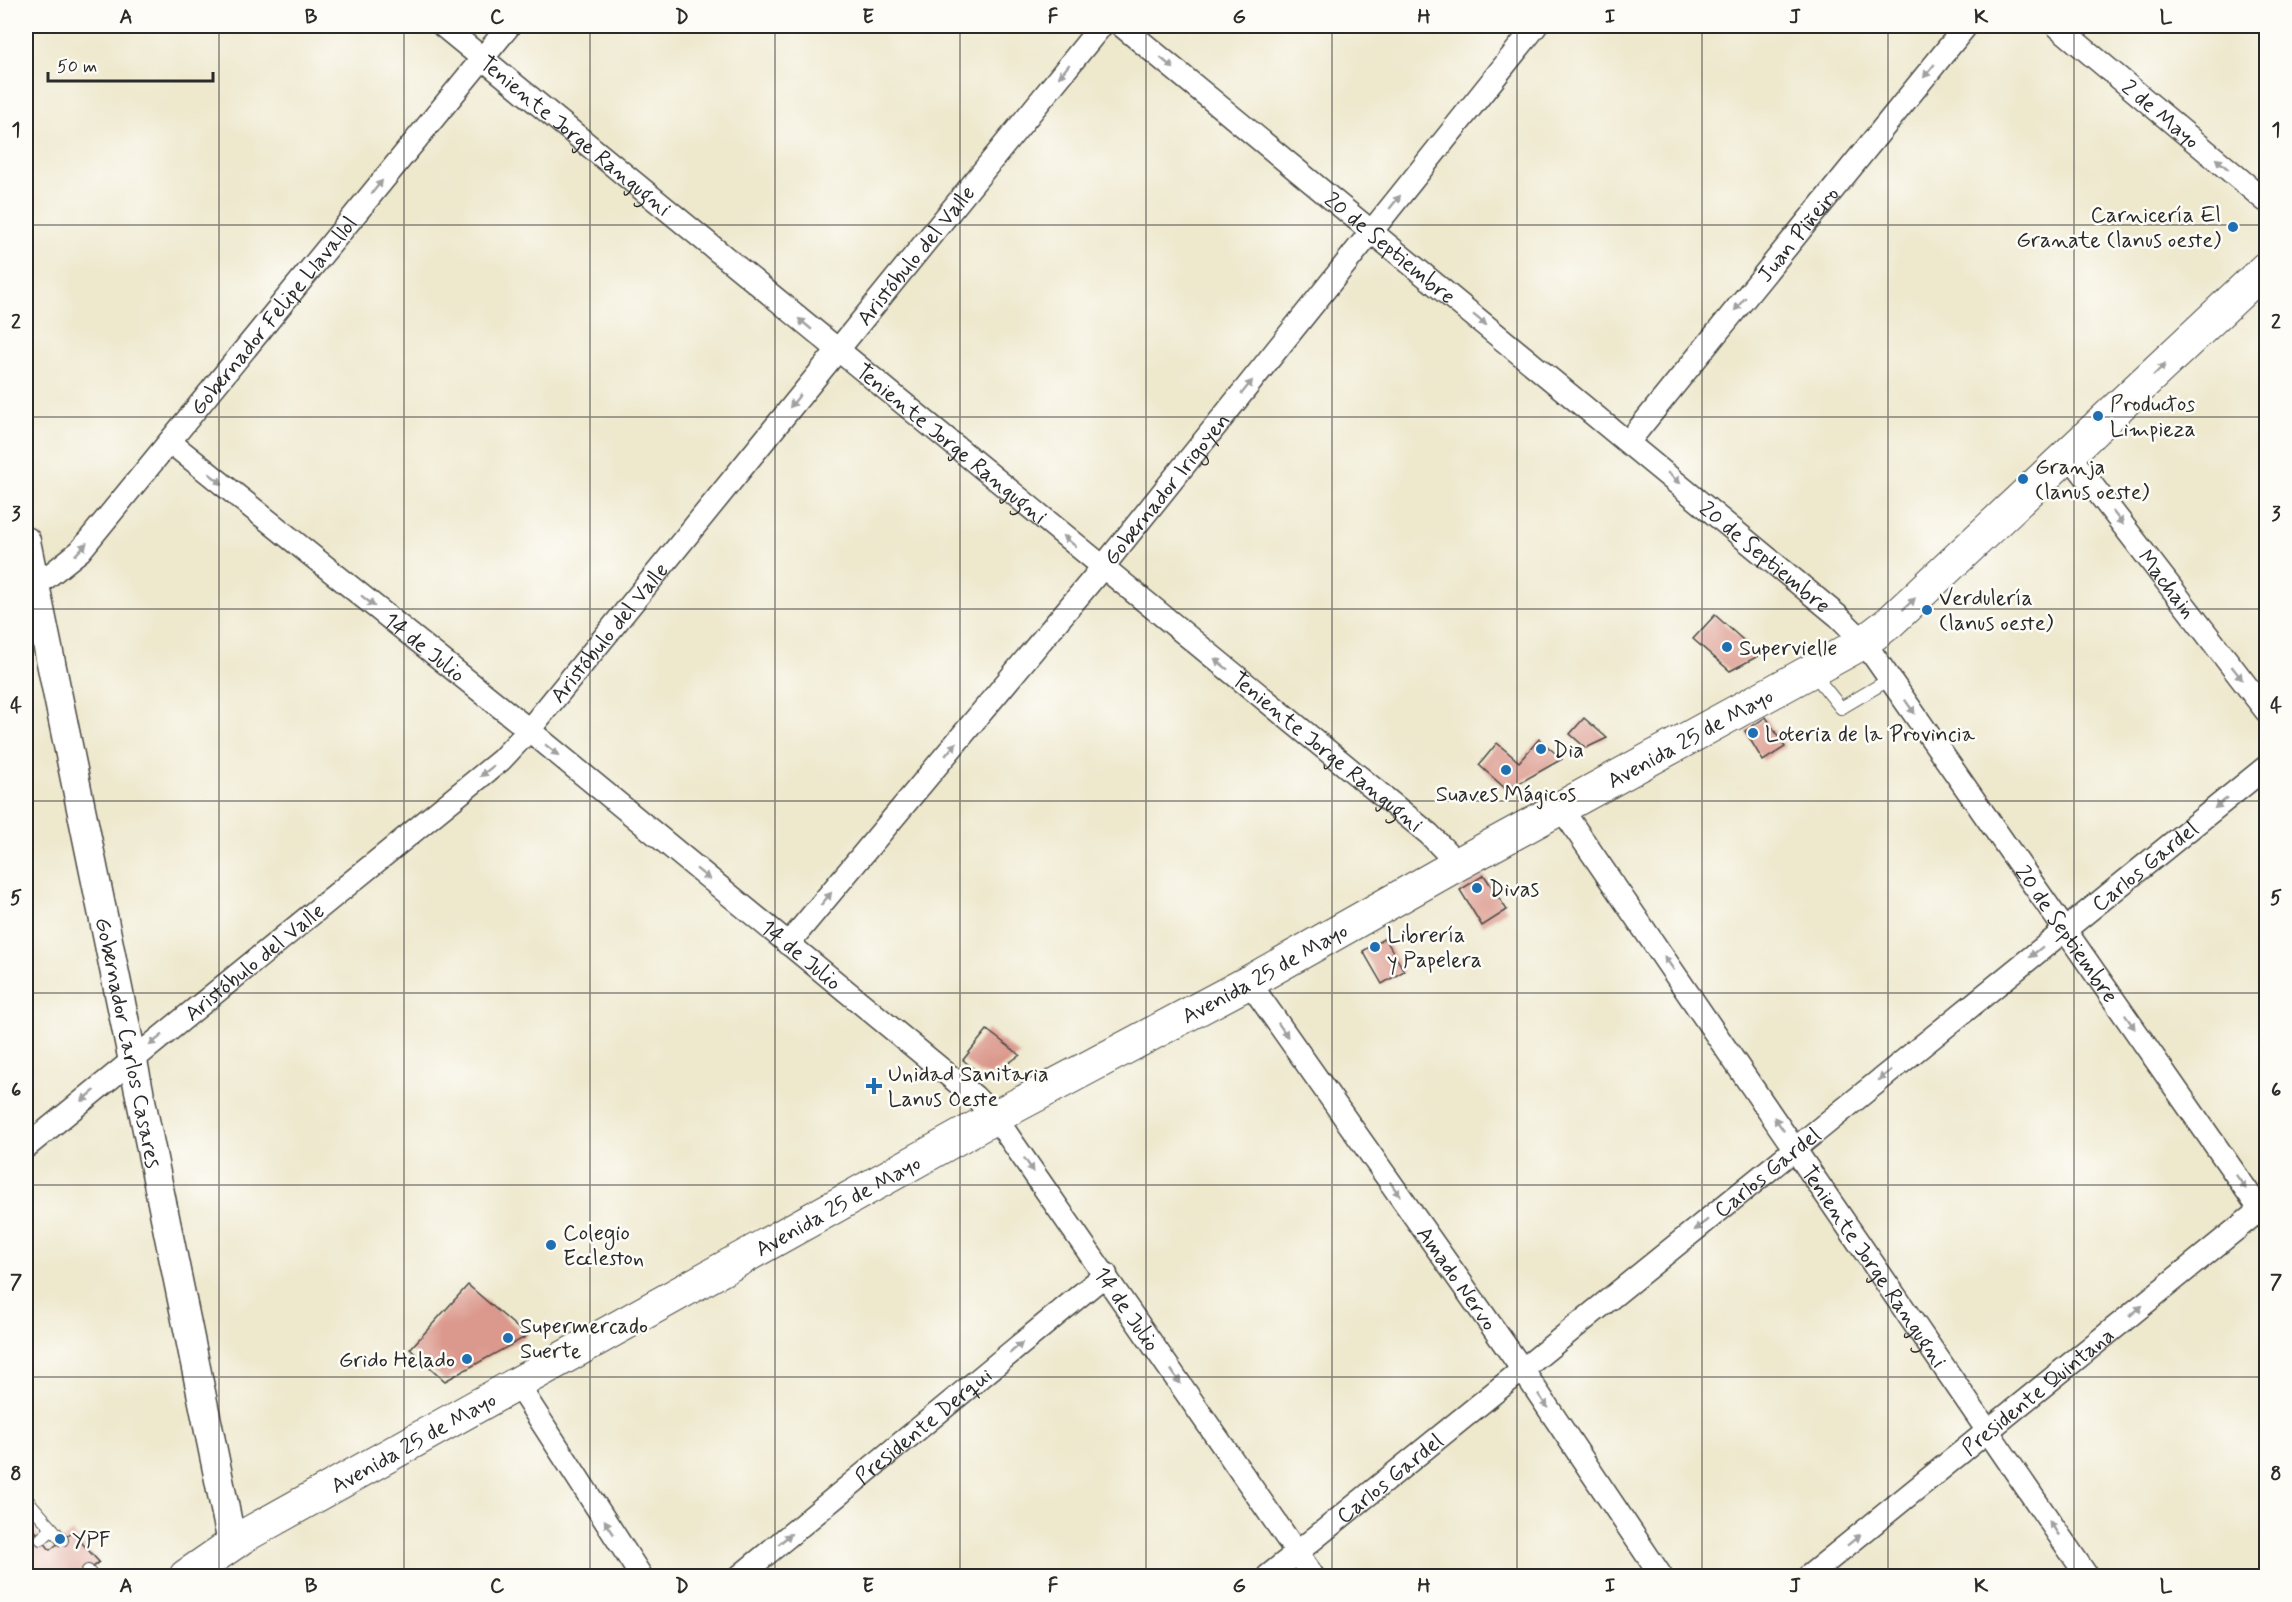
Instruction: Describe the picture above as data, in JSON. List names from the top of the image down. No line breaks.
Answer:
{"streets":{"main road":["Avenida 25 de Mayo"],"street":["2 de Mayo","Teniente Jorge Rangugni","Juan Piñeiro","20 de Septiembre","Aristóbulo del Valle","Gobernador Felipe Llavallol","Gobernador Irigoyen","Machain","14 de Julio","Carlos Gardel","Gobernador Carlos Casares","Amado Nervo","Presidente Quintana","Presidente Derqui"]},"crossings":[["Teniente Jorge Rangugni","Aristóbulo del Valle"],["Teniente Jorge Rangugni","Gobernador Felipe Llavallol"],["Teniente Jorge Rangugni","Gobernador Irigoyen"],["Teniente Jorge Rangugni","Avenida 25 de Mayo"],["Teniente Jorge Rangugni","Carlos Gardel"],["Teniente Jorge Rangugni","Presidente Quintana"],["Juan Piñeiro","20 de Septiembre"],["20 de Septiembre","Gobernador Irigoyen"],["20 de Septiembre","Avenida 25 de Mayo"],["20 de Septiembre","Carlos Gardel"],["20 de Septiembre","Presidente Quintana"],["Aristóbulo del Valle","14 de Julio"],["Aristóbulo del Valle","Gobernador Carlos Casares"],["Gobernador Felipe Llavallol","14 de Julio"],["Gobernador Felipe Llavallol","Gobernador Carlos Casares"],["Gobernador Irigoyen","14 de Julio"],["Machain","Avenida 25 de Mayo"],["14 de Julio","Avenida 25 de Mayo"],["14 de Julio","Carlos Gardel"],["14 de Julio","Presidente Derqui"],["Avenida 25 de Mayo","Gobernador Carlos Casares"],["Avenida 25 de Mayo","Amado Nervo"],["Carlos Gardel","Amado Nervo"]],"one_way":["2 de Mayo","Teniente Jorge Rangugni","Juan Piñeiro","20 de Septiembre","Aristóbulo del Valle","Gobernador Felipe Llavallol","Gobernador Irigoyen","Machain","14 de Julio","Carlos Gardel","Amado Nervo","Presidente Quintana","Presidente Derqui"],"places":{"other":["Carnicería El Granate (lanus oeste)","Productos Limpieza","Granja (lanus oeste)","Verdulería (lanus oeste)","Supervielle","Loteria de la Provincia","Dia","Suaves Mágicos","Divas","Librería y Papelera","Colegio Eccleston","Supermercado Suerte","Grido Helado","YPF"],"health":["Unidad Sanitaria Lanus Oeste"]},"scale_bar":"50 m","grid":{"columns":["A","B","C","D","E","F","G","H","I","J","K","L"],"rows":["1","2","3","4","5","6","7","8"]}}
